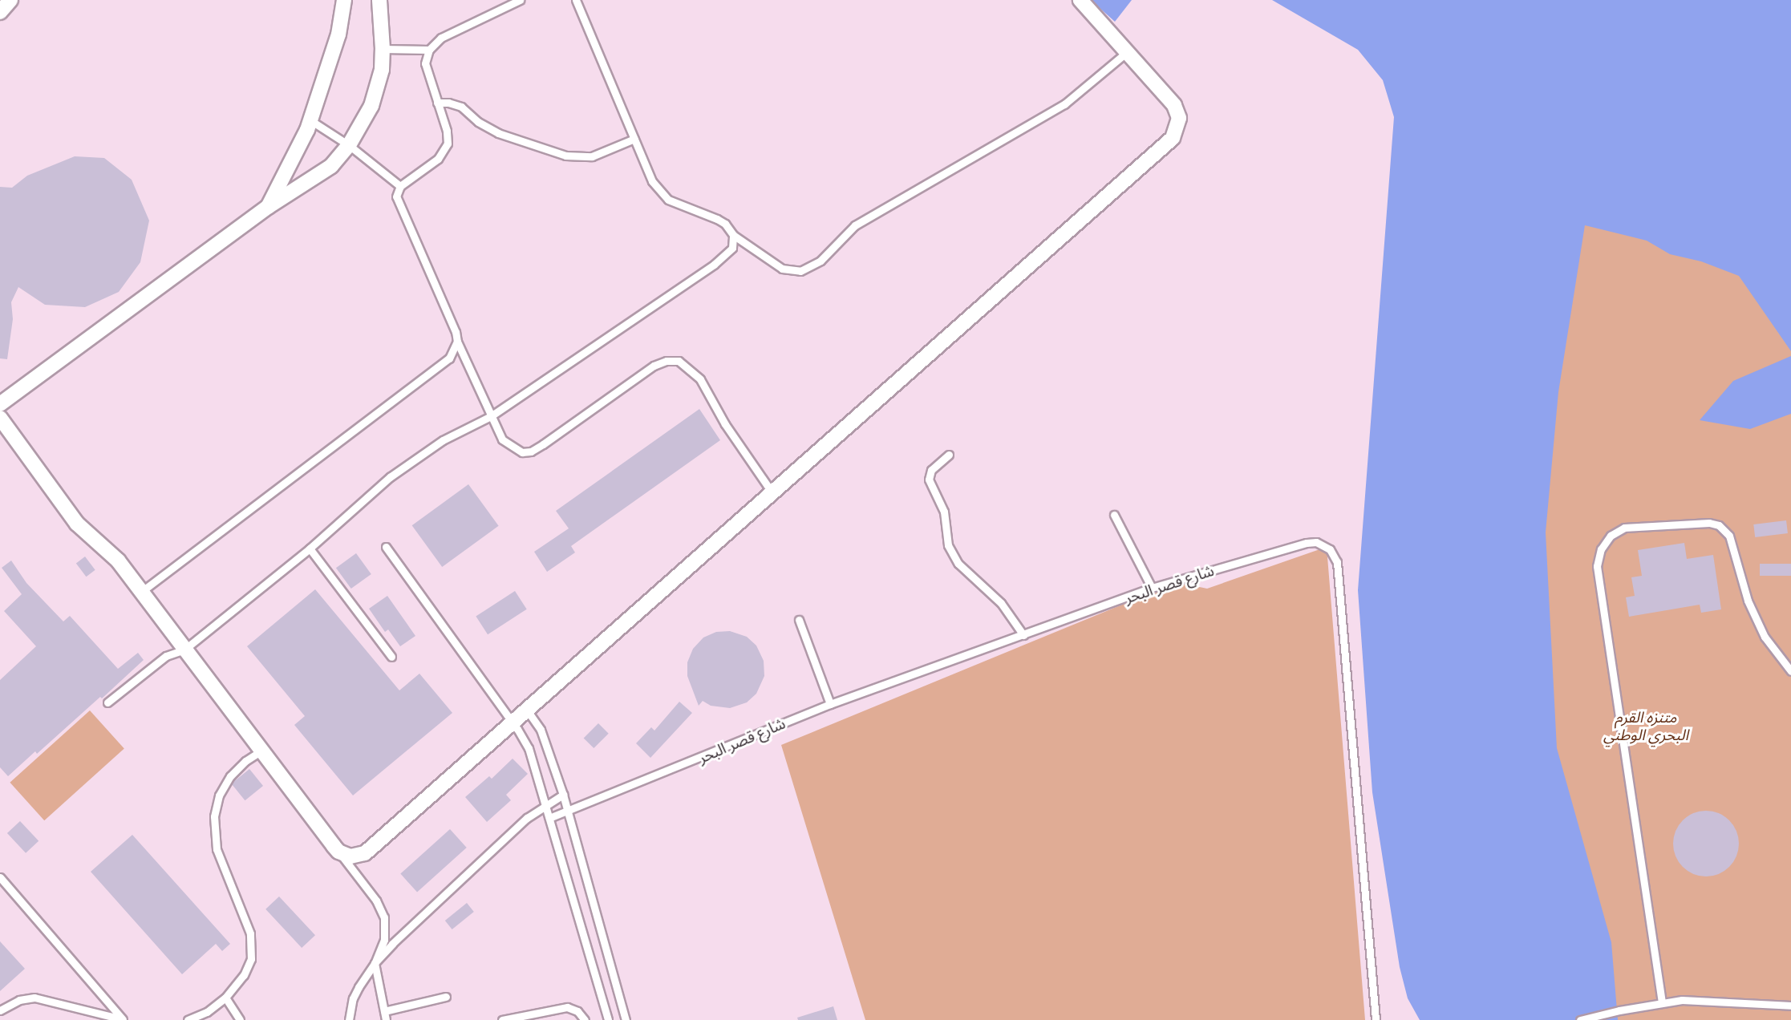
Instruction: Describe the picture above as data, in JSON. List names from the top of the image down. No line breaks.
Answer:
{"streets":{"lane":["شارع قصر البحر"]},"parks":["متنزه القرم البحري الوطني"]}
